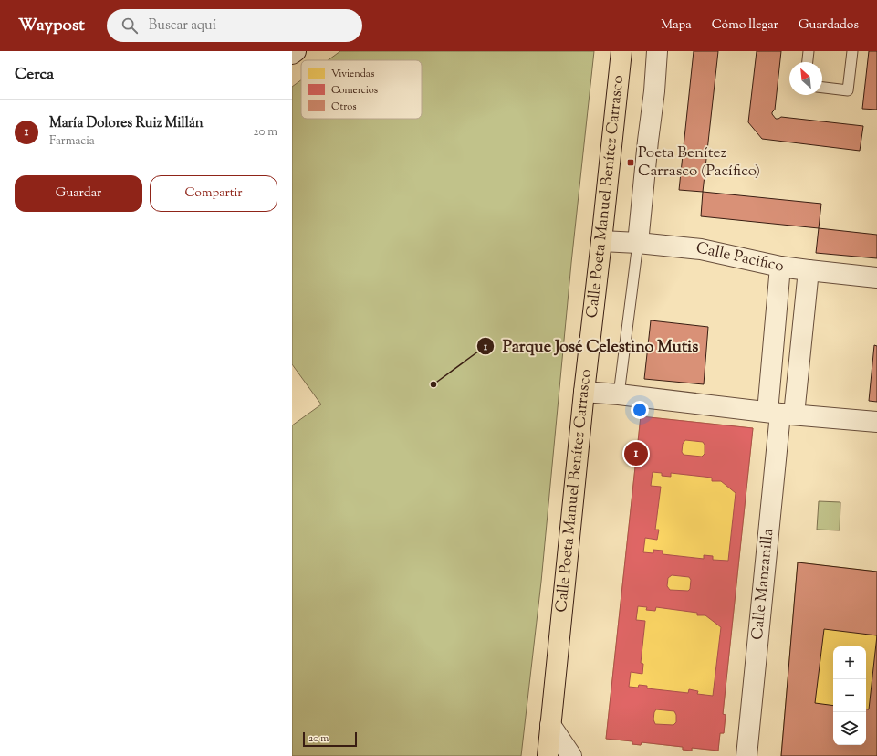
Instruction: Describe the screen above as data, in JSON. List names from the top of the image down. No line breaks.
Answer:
{"streets":{"main road":["Calle Poeta Manuel Benítez Carrasco"],"street":["Calle Pacifico","Calle Manzanilla"]},"crossings":[["Calle Poeta Manuel Benítez Carrasco","Calle Pacifico"],["Calle Pacifico","Calle Manzanilla"]],"places":{"transit":["Poeta Benítez Carrasco (Pacífico)"],"other":["Parque José Celestino Mutis"]},"legend":["Viviendas","Comercios","Otros"],"scale_bar":"20 m","north":"top left","page":{"header":"Waypost","search":"Buscar aquí","nav":["Mapa","Cómo llegar","Guardados"],"heading":"Cerca","list":[{"mark":"1","name":"María Dolores Ruiz Millán","note":"Farmacia","value":"20 m"}],"buttons":["Guardar","Compartir"],"pins":"1","map_buttons":["+","−"],"scale":"20 m"}}
